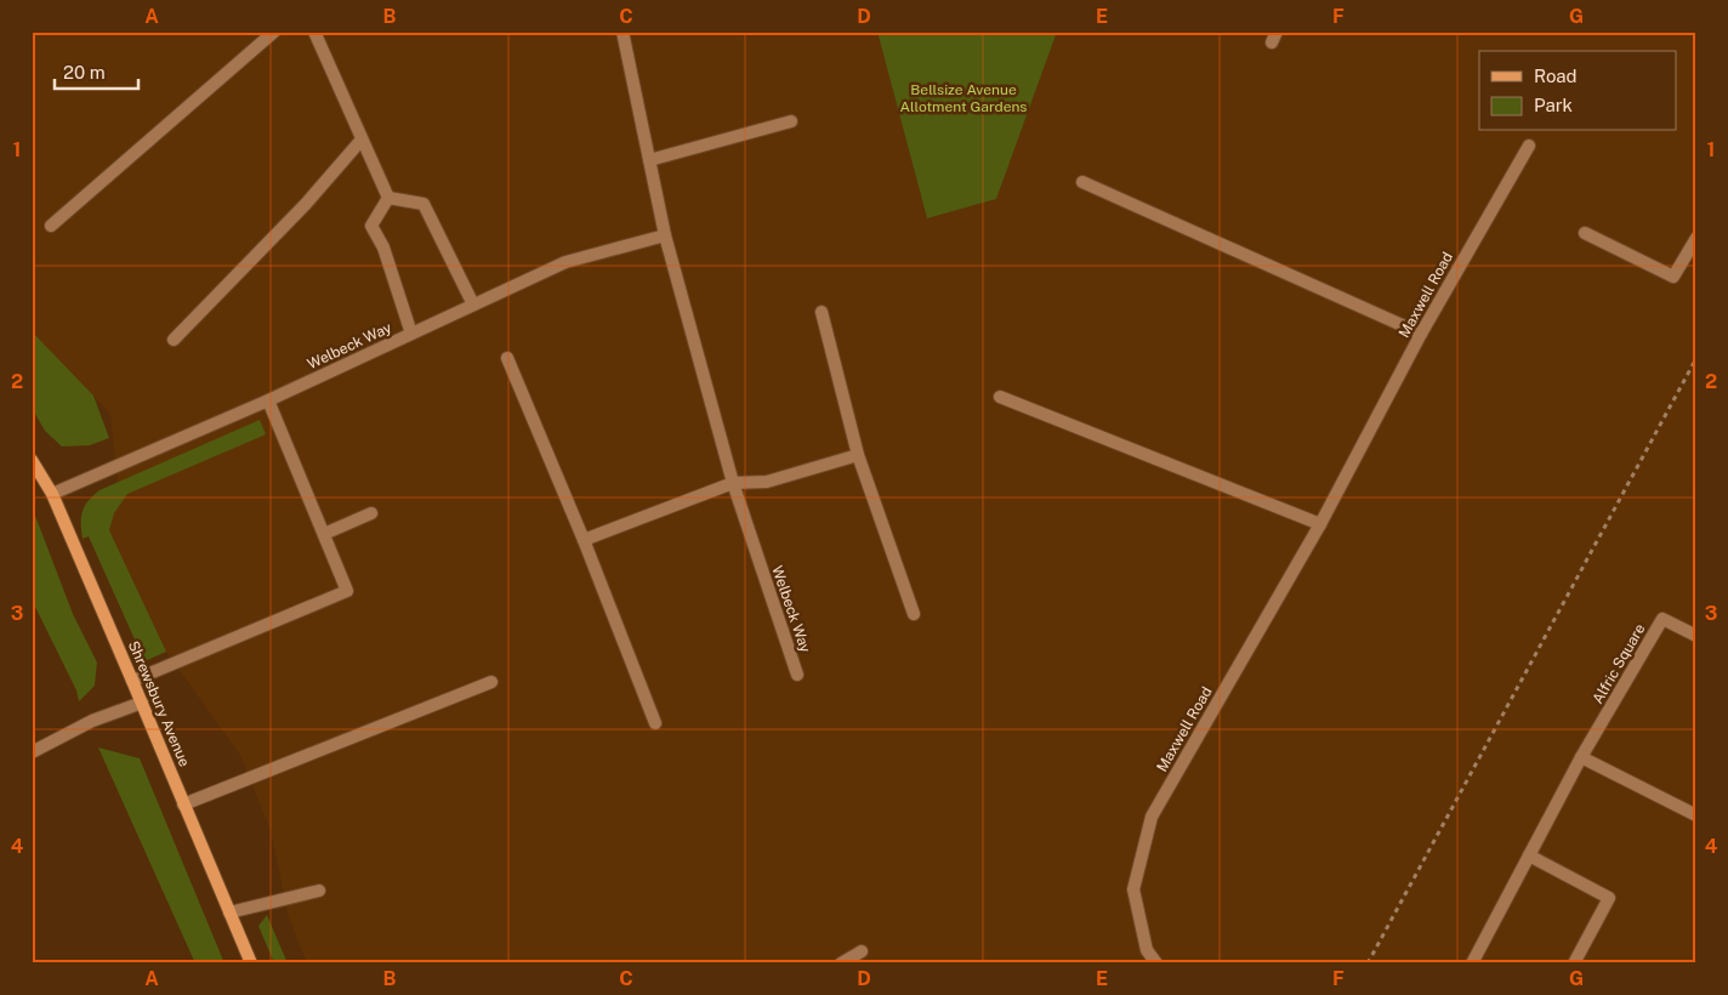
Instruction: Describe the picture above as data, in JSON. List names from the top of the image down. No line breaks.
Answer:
{"streets":{"street":["Maxwell Road","Welbeck Way","Alfric Square","Shrewsbury Avenue"]},"crossings":[["Welbeck Way","Shrewsbury Avenue"]],"parks":["Bellsize Avenue Allotment Gardens"],"legend":["Road","Park"],"scale_bar":"20 m","grid":{"columns":["A","B","C","D","E","F","G"],"rows":["1","2","3","4"]}}
